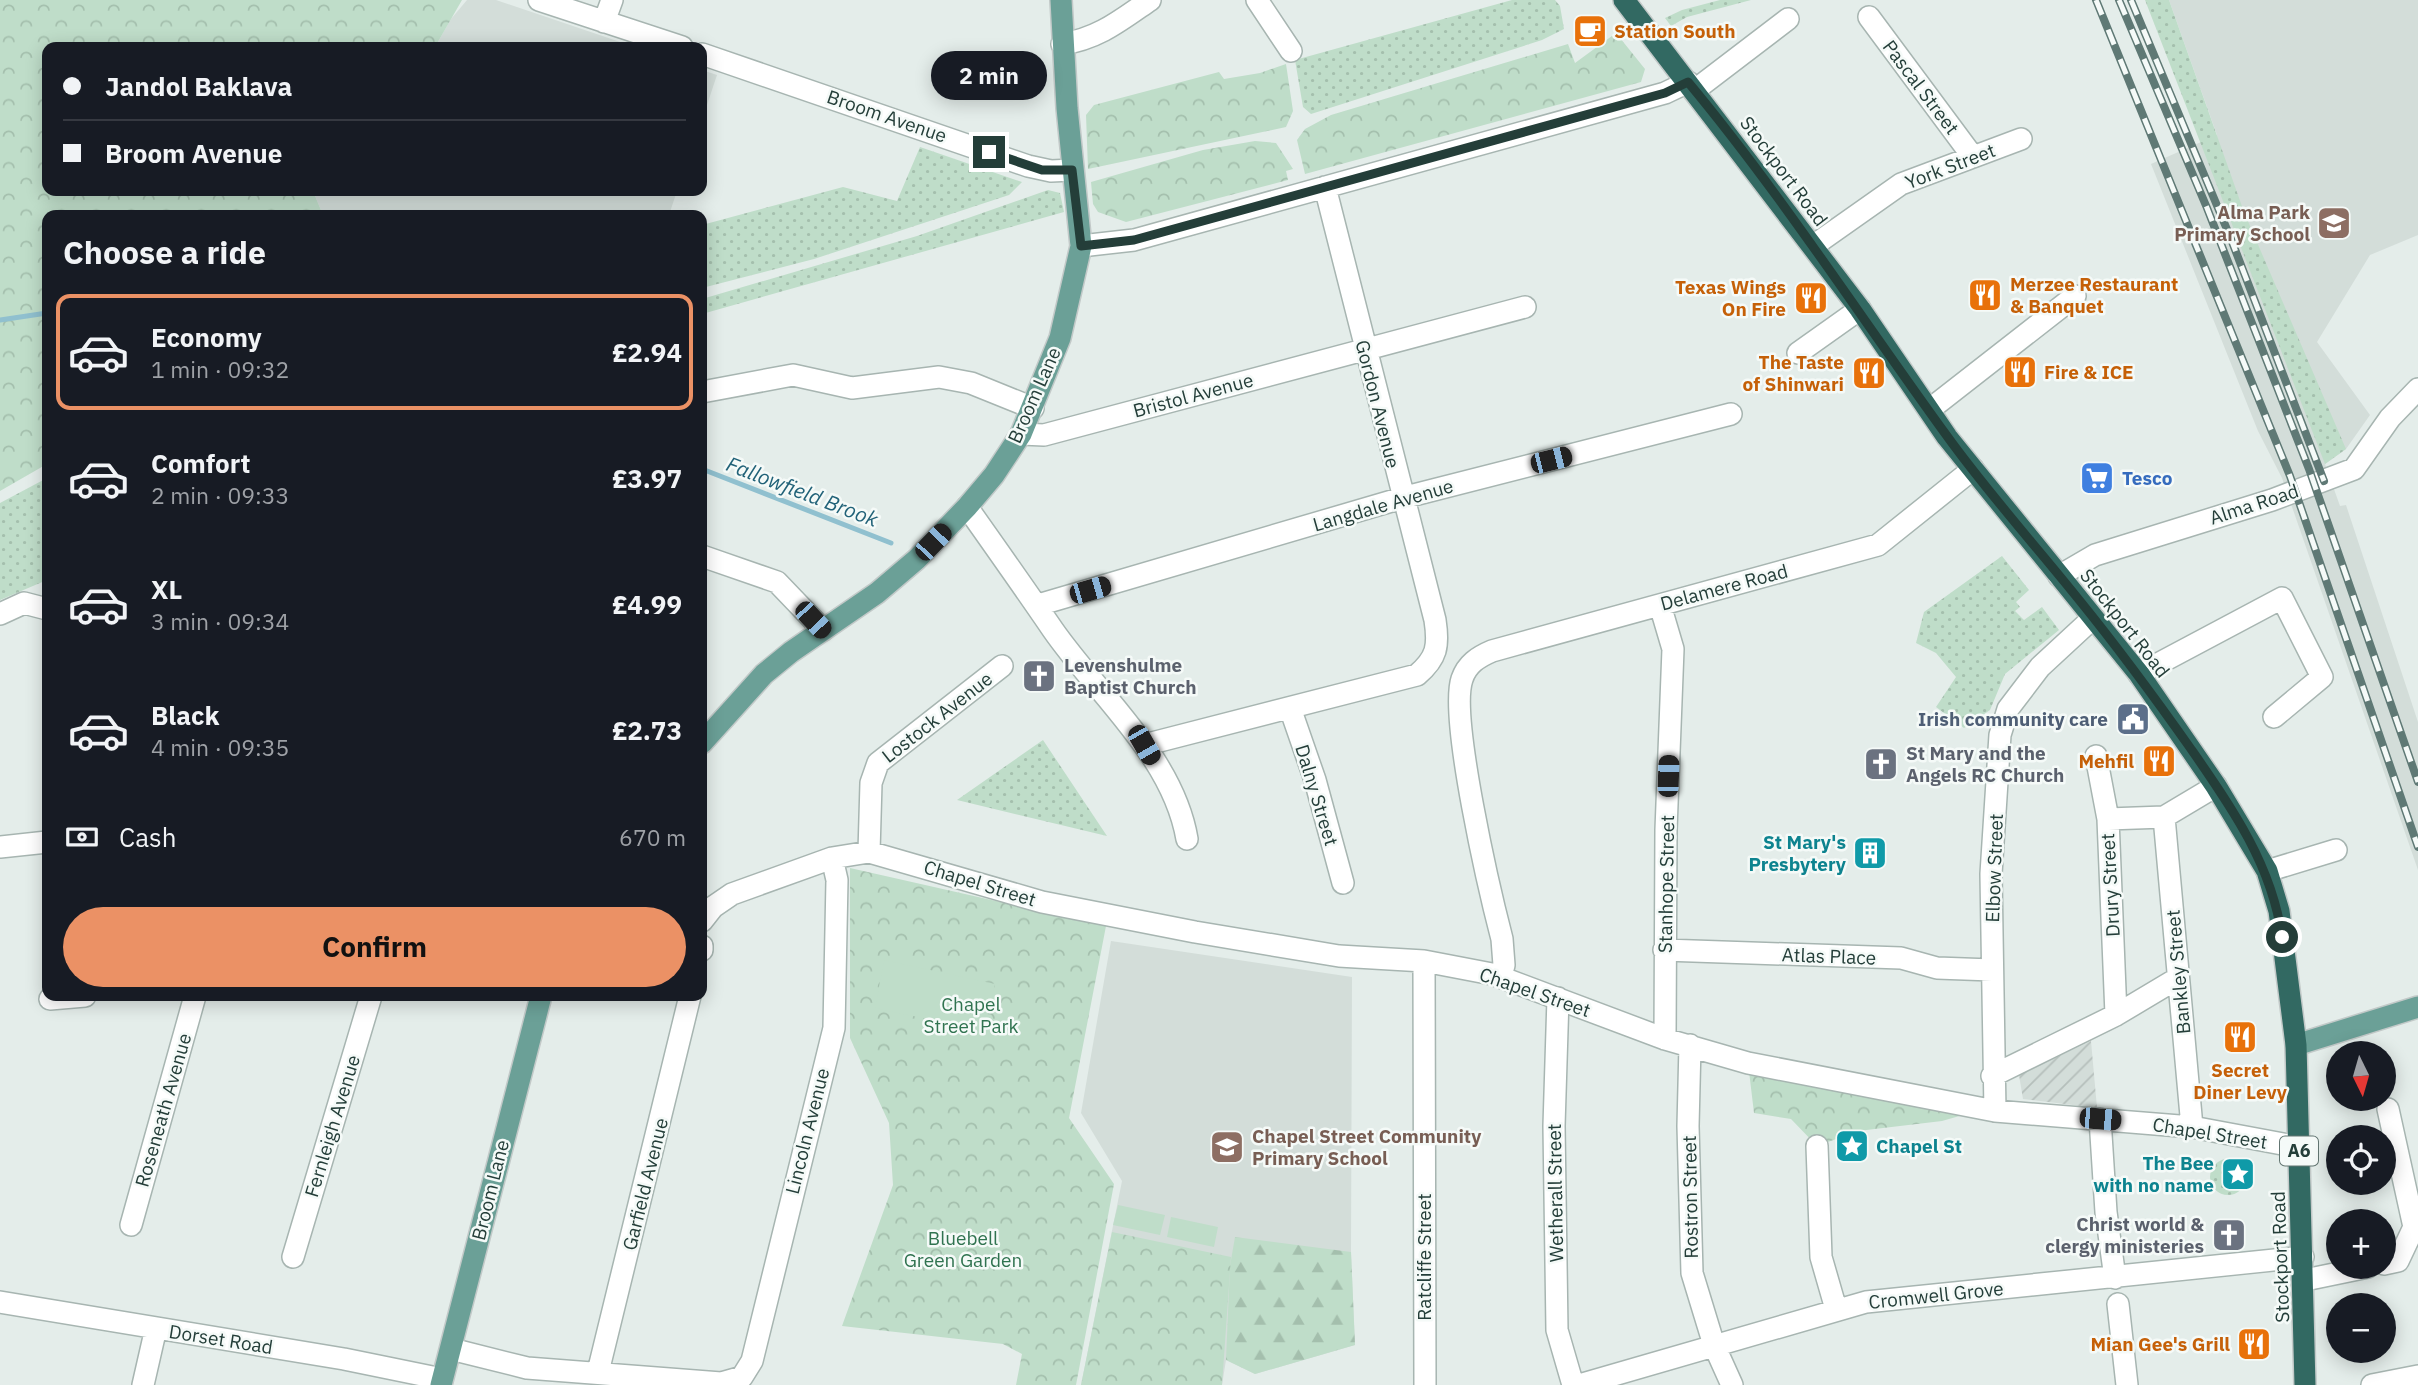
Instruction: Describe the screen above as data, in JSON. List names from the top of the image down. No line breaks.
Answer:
{"streets":{"highway":["Stockport Road","A6"],"main road":["Broom Lane"],"street":["Pascal Street","Broom Avenue","York Street","Bristol Avenue","Gordon Avenue","Alma Road","Langdale Avenue","Delamere Road","Lostock Avenue","Dalny Street","Elbow Street","Chapel Street","Stanhope Street","Drury Street","Atlas Place","Bankley Street","Roseneath Avenue","Fernleigh Avenue","Lincoln Avenue","Garfield Avenue","Wetherall Street","Rostron Street","Ratcliffe Street","Cromwell Grove","Dorset Road"]},"crossings":[["Pascal Street","York Street"],["Broom Avenue","Broom Lane"],["York Street","Stockport Road"],["Stockport Road","Alma Road"],["Stockport Road","Delamere Road"],["Stockport Road","Elbow Street"],["Stockport Road","Chapel Street"],["Stockport Road","Cromwell Grove"],["Broom Lane","Bristol Avenue"],["Broom Lane","Dorset Road"],["Bristol Avenue","Gordon Avenue"],["Gordon Avenue","Langdale Avenue"],["Gordon Avenue","Dalny Street"],["Delamere Road","Chapel Street"],["Delamere Road","Stanhope Street"],["Lostock Avenue","Chapel Street"],["Elbow Street","Chapel Street"],["Elbow Street","Atlas Place"],["Chapel Street","Stanhope Street"],["Chapel Street","Bankley Street"],["Chapel Street","Lincoln Avenue"],["Chapel Street","Wetherall Street"],["Chapel Street","Rostron Street"],["Chapel Street","Ratcliffe Street"],["Stanhope Street","Atlas Place"],["Rostron Street","Cromwell Grove"]],"water":["Fallowfield Brook"],"parks":["Chapel Street Park","Bluebell Green Garden"],"places":{"cafe":["Station South"],"school or university":["Alma Park Primary School","Chapel Street Community Primary School"],"restaurant":["Merzee Restaurant & Banquet","Texas Wings On Fire","Fire & ICE","The Taste of Shinwari","Mehfil","Secret Diner Levy","Mian Gee's Grill"],"supermarket":["Tesco"],"church":["Levenshulme Baptist Church","St Mary and the Angels RC Church","Christ world & clergy ministeries"],"public building":["Irish community care"],"building":["St Mary's Presbytery"],"place":["Chapel St","The Bee with no name"]},"north":"bottom","page":{"banner":["Jandol Baklava","Broom Avenue"],"bubble":"2 min","heading":"Choose a ride","list":[{"name":"Economy","note":"1 min · 09:32","value":"£2.94"},{"name":"Comfort","note":"2 min · 09:33","value":"£3.97"},{"name":"XL","note":"3 min · 09:34","value":"£4.99"},{"name":"Black","note":"4 min · 09:35","value":"£2.73"}],"pay":["Cash","670 m"],"buttons":"Confirm","map_buttons":["+","−"]}}
